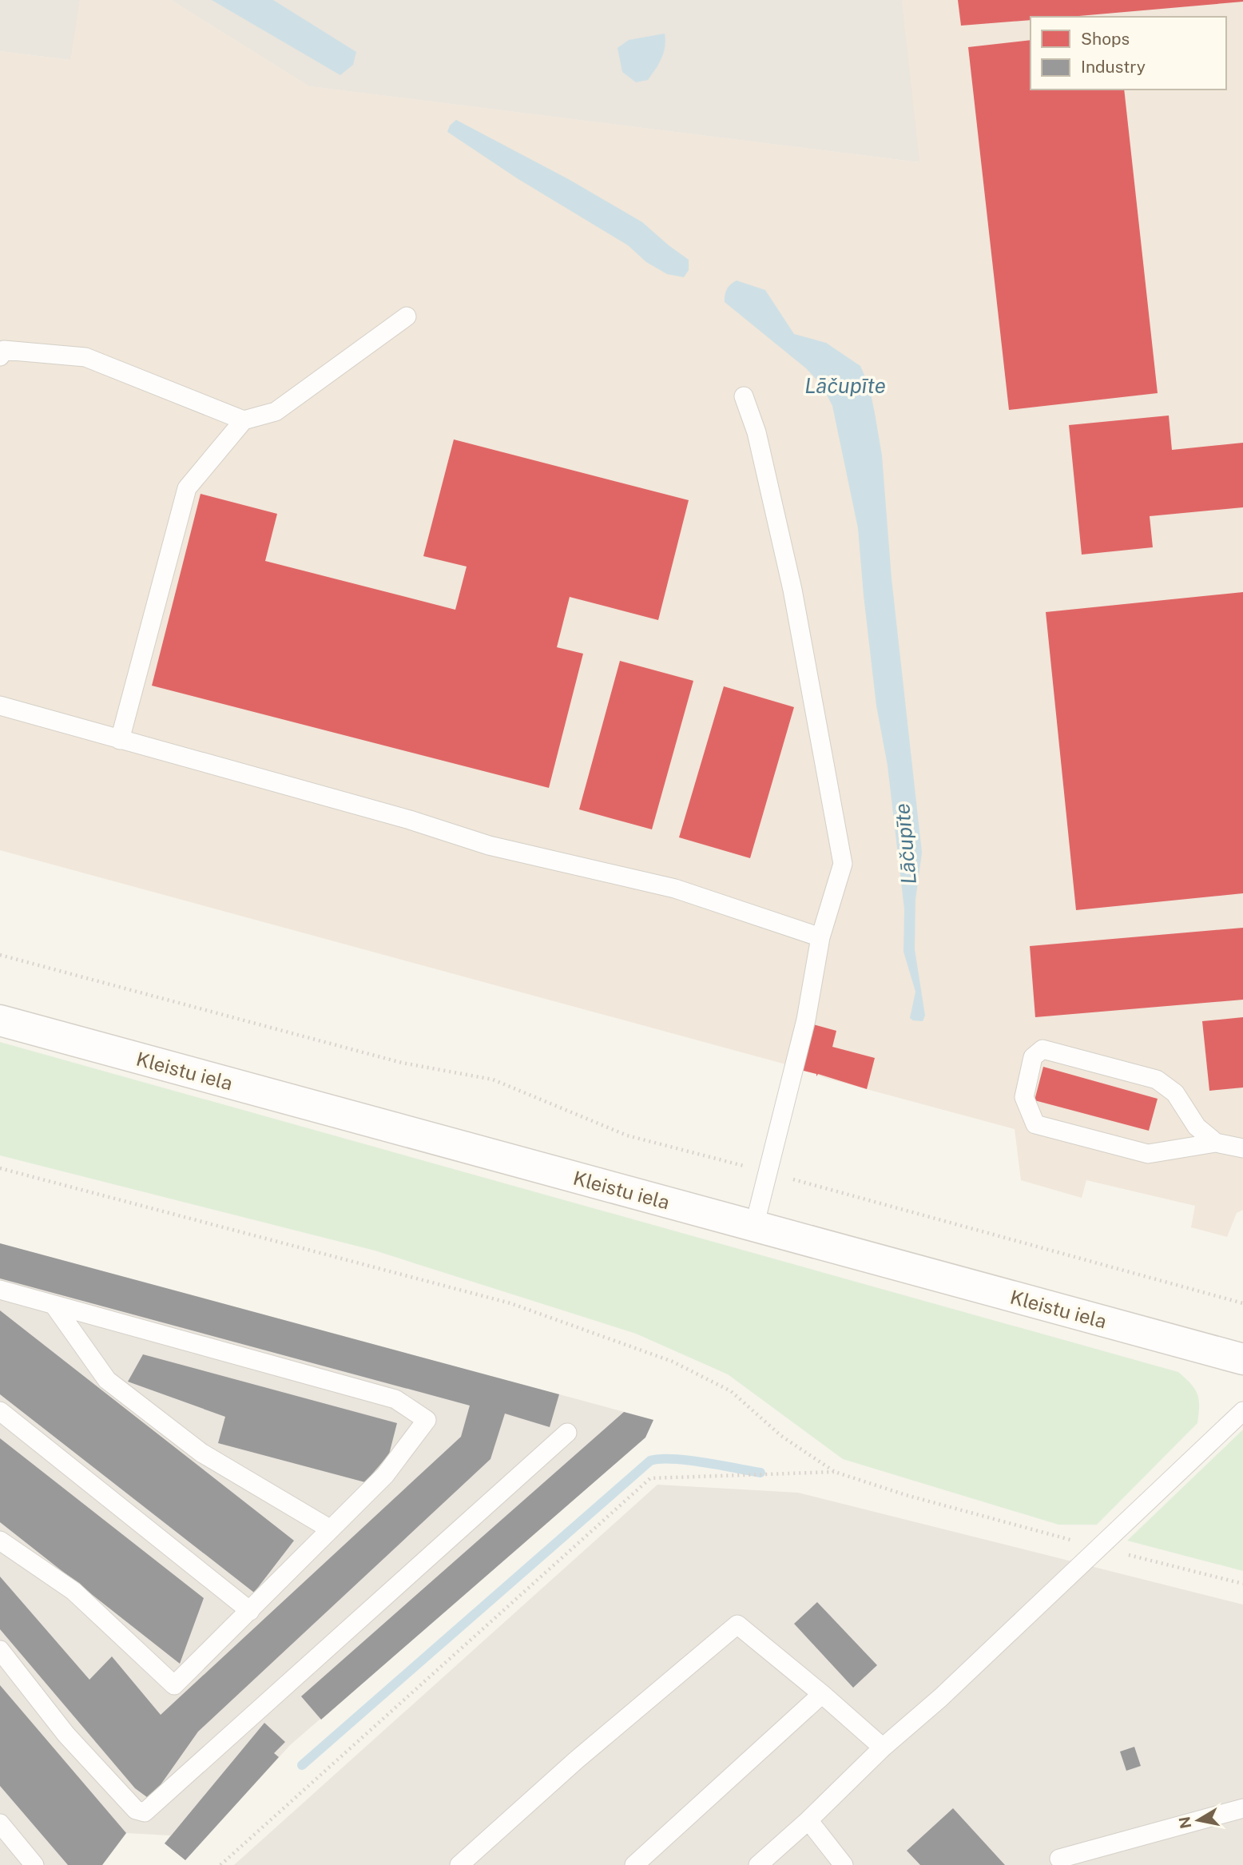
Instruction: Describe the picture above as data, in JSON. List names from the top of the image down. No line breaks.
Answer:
{"streets":{"main road":["Kleistu iela"]},"water":["Lāčupīte"],"legend":["Shops","Industry"],"north":"left"}
